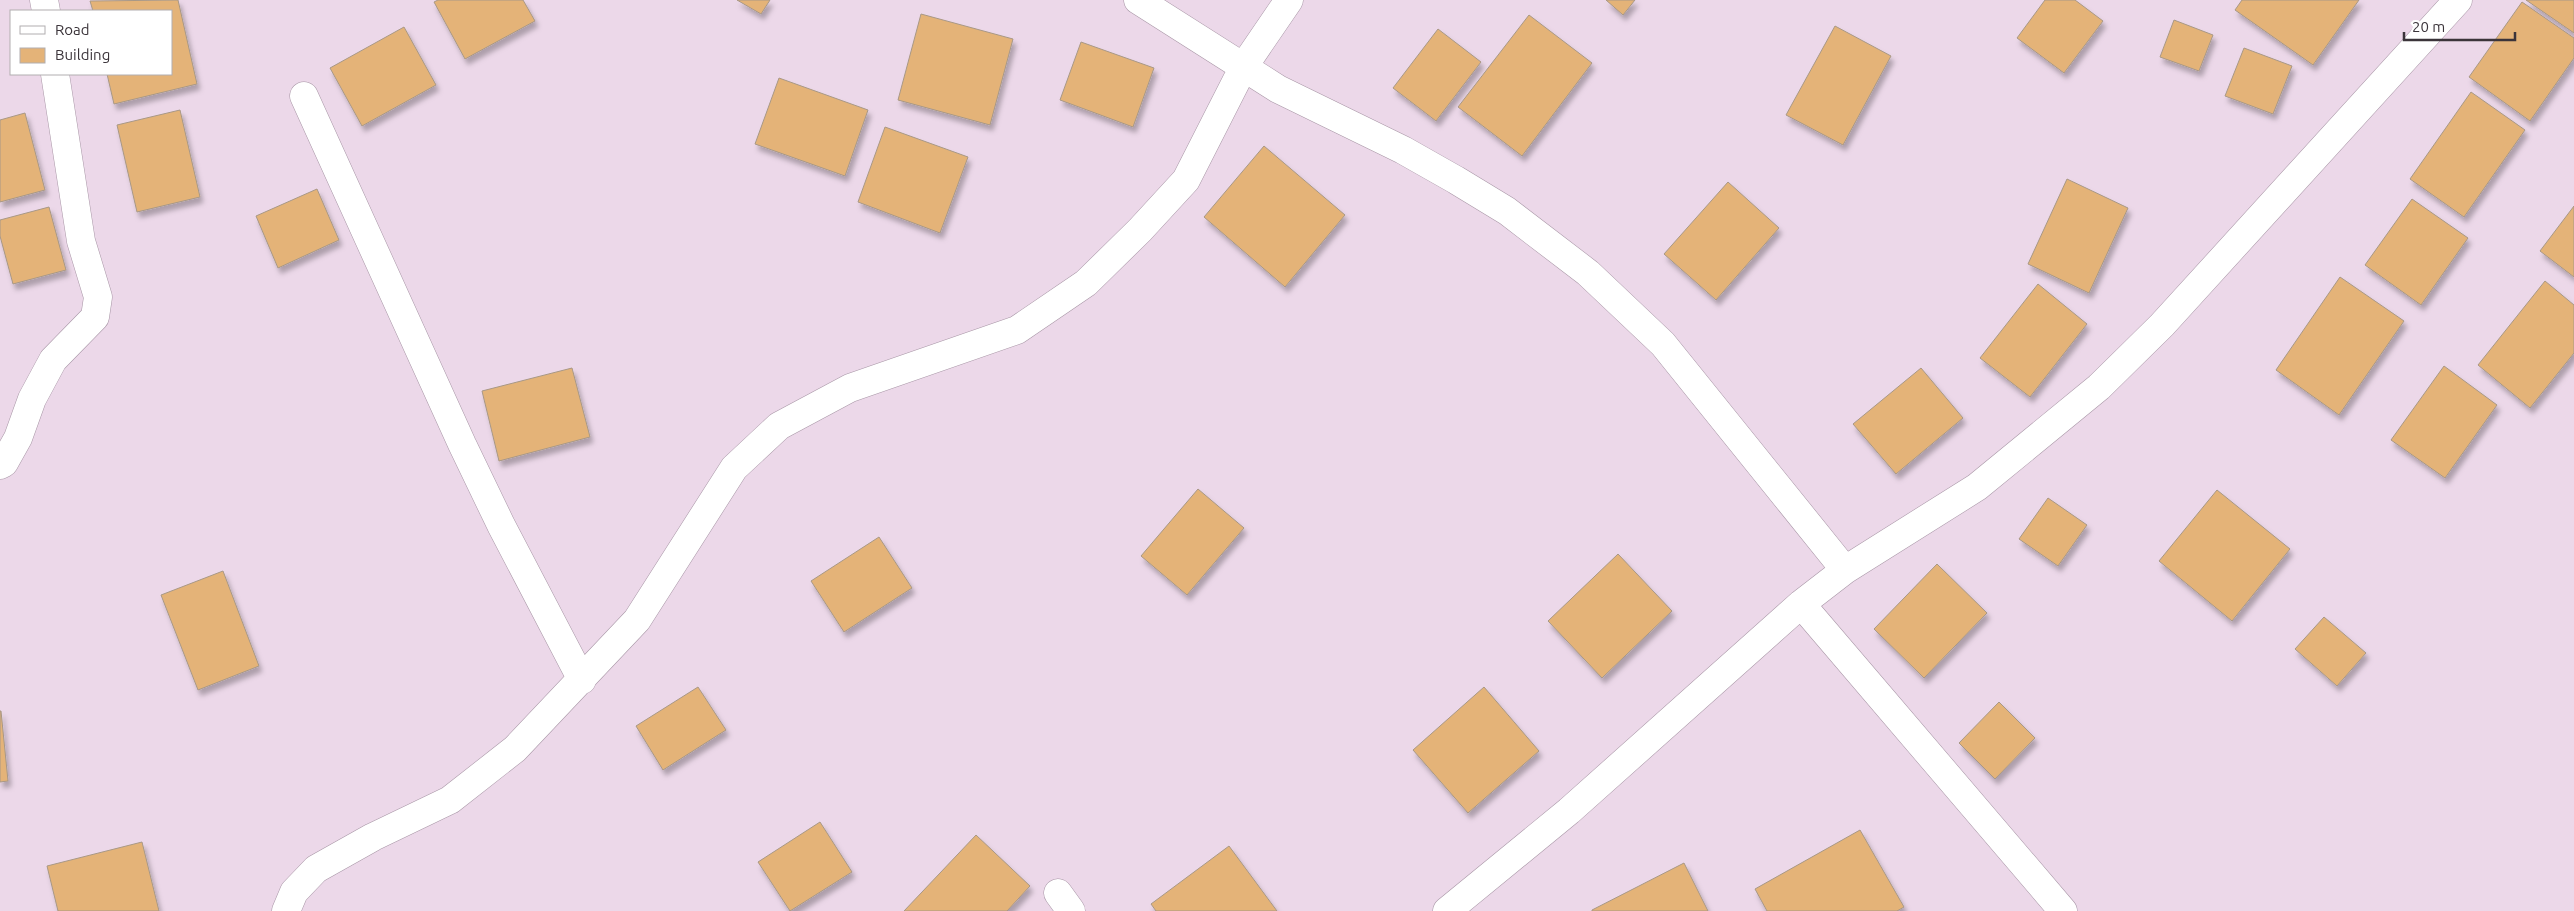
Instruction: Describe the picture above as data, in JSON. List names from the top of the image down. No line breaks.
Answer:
{"legend":["Road","Building"],"scale_bar":"20 m"}
